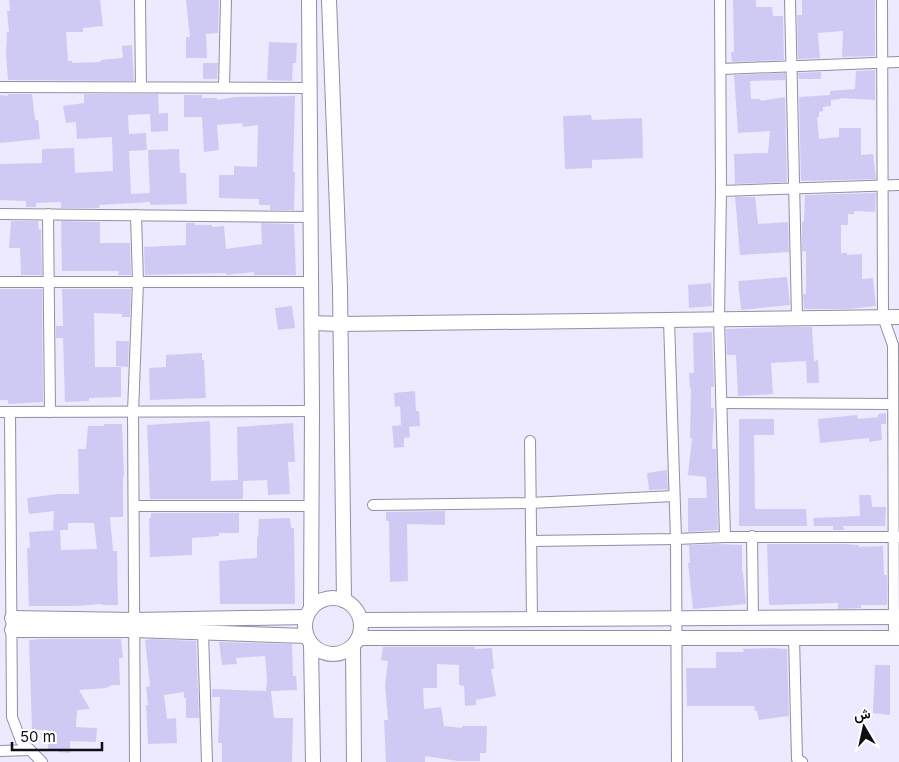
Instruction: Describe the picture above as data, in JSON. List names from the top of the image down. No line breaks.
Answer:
{"scale_bar":"50 m","north":"top"}
